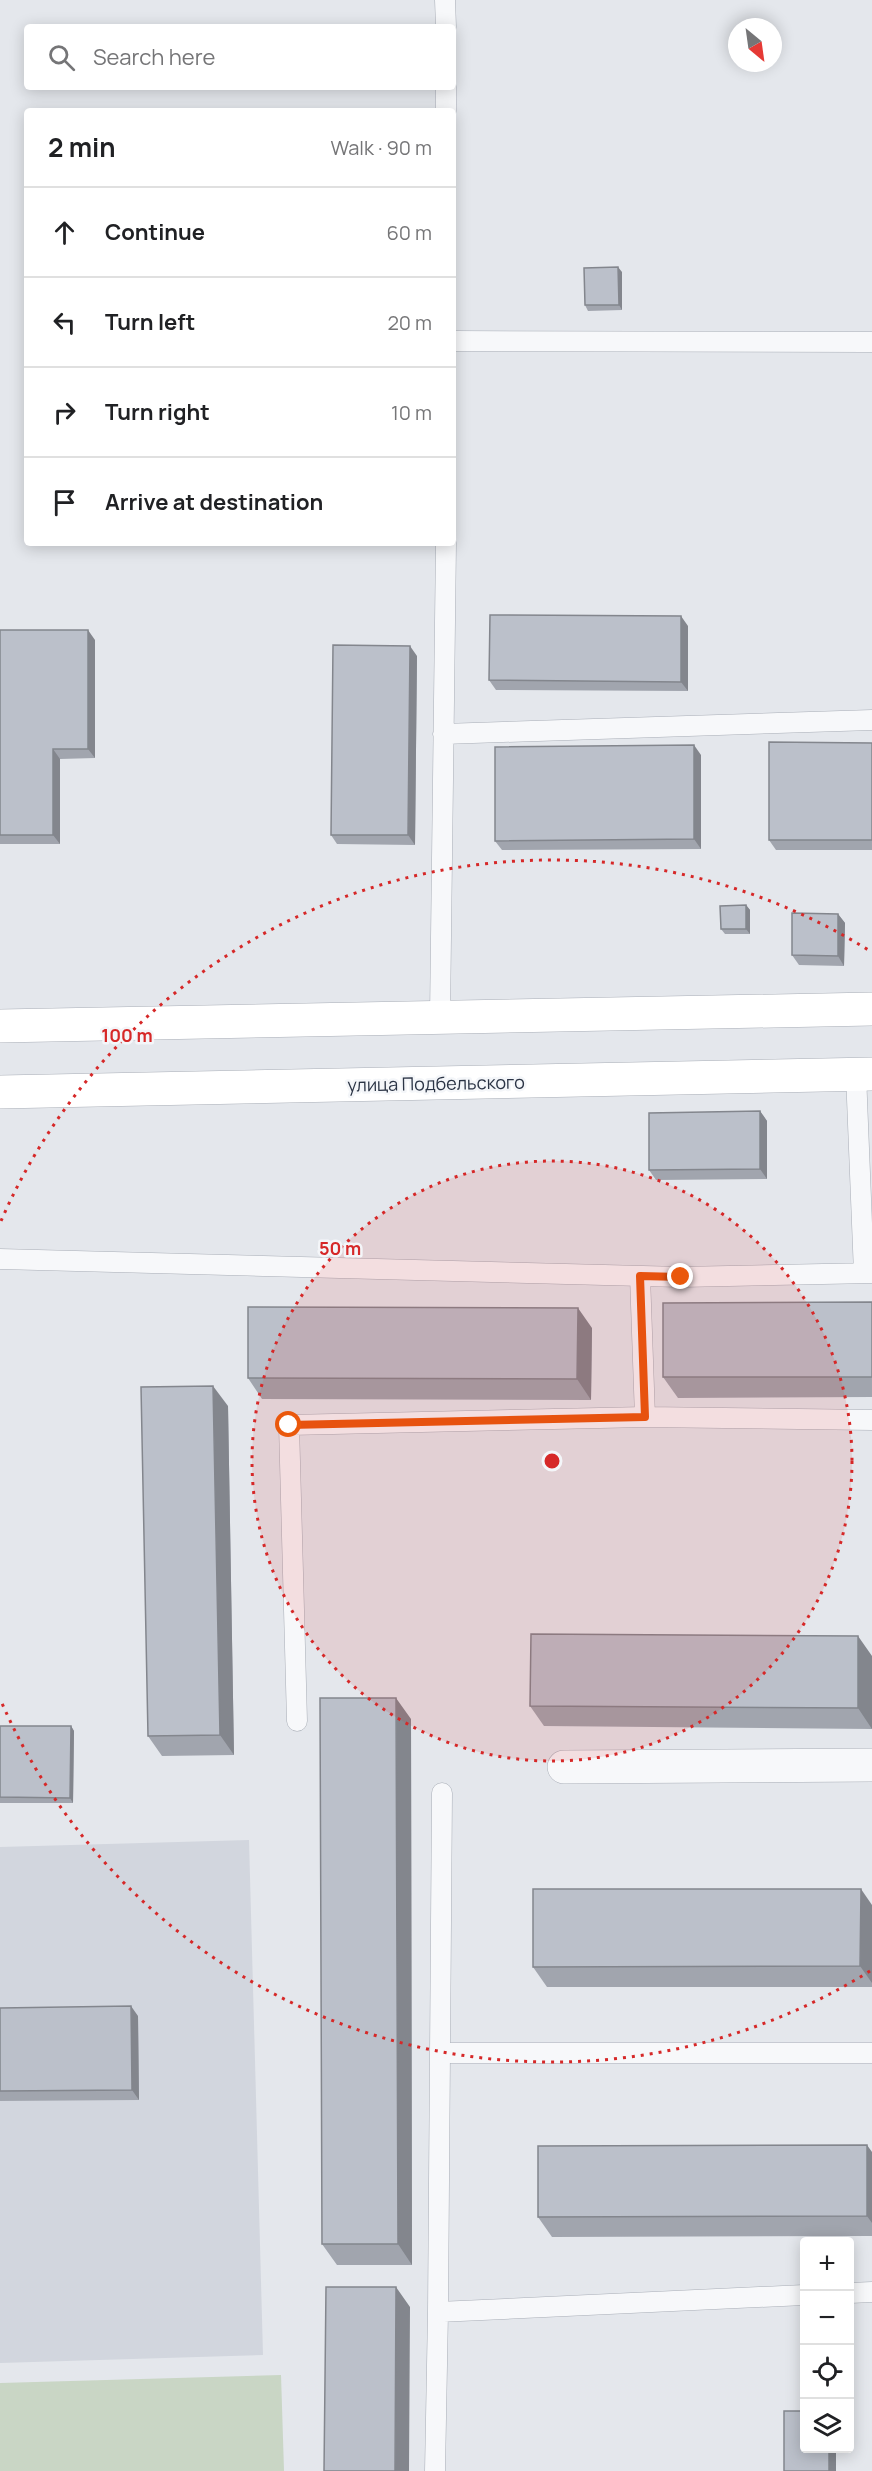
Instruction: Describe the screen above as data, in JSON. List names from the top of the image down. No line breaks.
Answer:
{"streets":{"main road":["улица Подбельского"]},"north":"bottom right","page":{"search":"Search here","heading":["2 min","Walk · 90 m"],"list":[["Continue","60 m"],["Turn left","20 m"],["Turn right","10 m"],"Arrive at destination"],"map_buttons":["+","−"]},"rings":["100 m","50 m"]}
